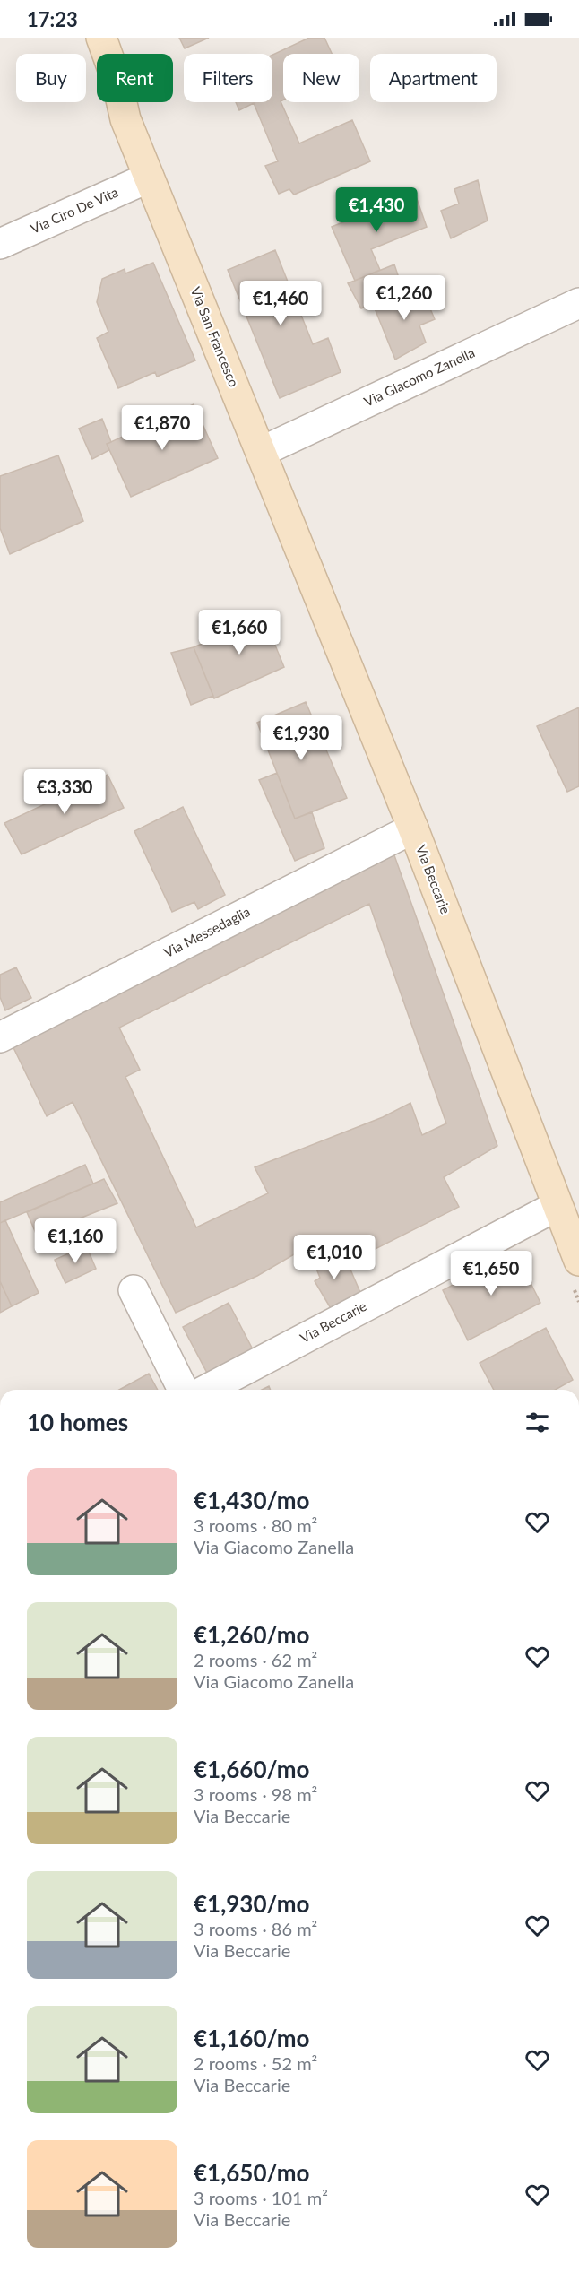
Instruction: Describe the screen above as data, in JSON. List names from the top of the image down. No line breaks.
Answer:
{"streets":{"main road":["Via San Francesco","Via Beccarie"],"street":["Via Ciro De Vita","Via Giacomo Zanella","Via Messedaglia"]},"crossings":[["Via Ciro De Vita","Via San Francesco"],["Via San Francesco","Via Giacomo Zanella"],["Via San Francesco","Via Beccarie"],["Via Beccarie","Via Messedaglia"]],"page":{"status":"17:23","chip":["Buy","Rent","Filters","New","Apartment"],"price":["€1,430","€1,260","€1,460","€1,870","€1,660","€1,930","€3,330","€1,160","€1,010","€1,650"],"heading":"10 homes","list":[{"name":"€1,430/mo","note":"3 rooms · 80 m² · Via Giacomo Zanella"},{"name":"€1,260/mo","note":"2 rooms · 62 m² · Via Giacomo Zanella"},{"name":"€1,660/mo","note":"3 rooms · 98 m² · Via Beccarie"},{"name":"€1,930/mo","note":"3 rooms · 86 m² · Via Beccarie"},{"name":"€1,160/mo","note":"2 rooms · 52 m² · Via Beccarie"},{"name":"€1,650/mo","note":"3 rooms · 101 m² · Via Beccarie"}]}}
